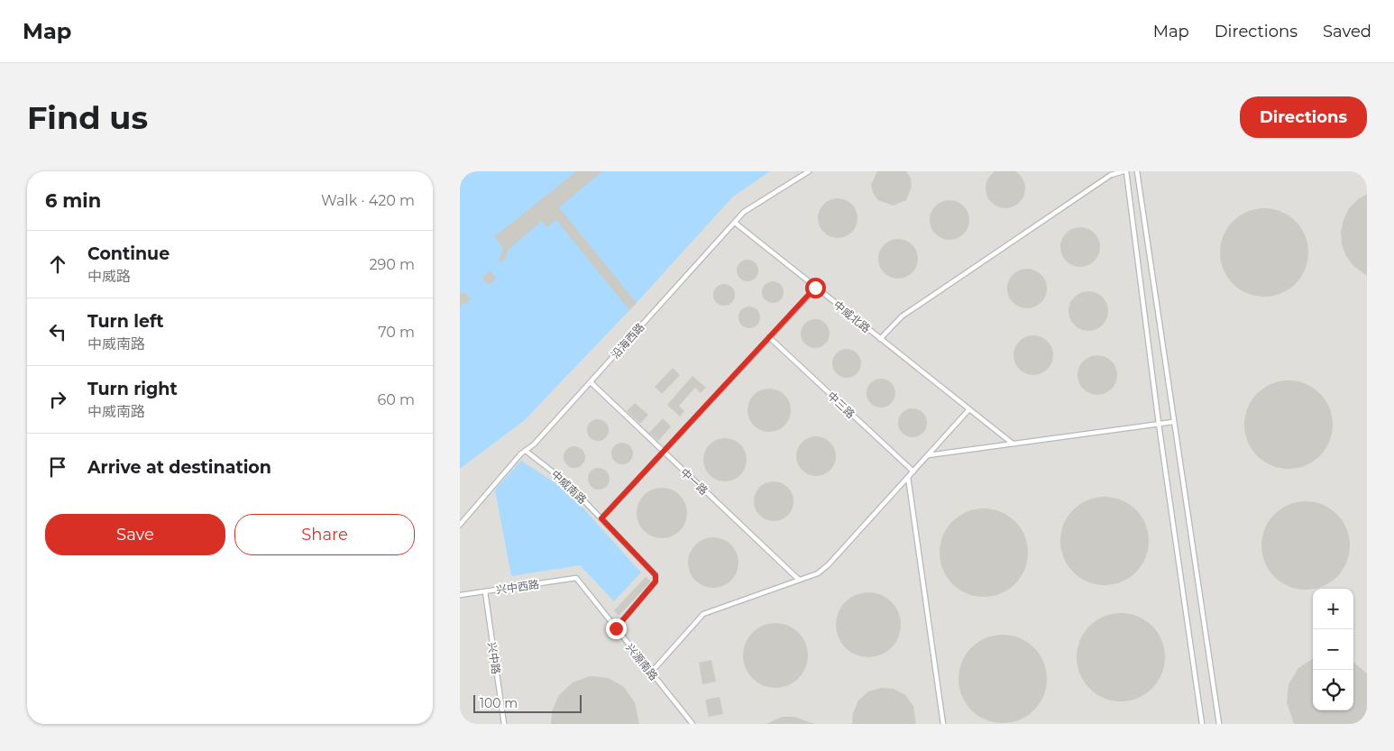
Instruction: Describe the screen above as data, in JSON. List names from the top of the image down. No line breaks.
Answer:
{"streets":{"lane":["中威北路","沿海西路","中三路","中一路","中威南路","兴中西路","兴中路","兴源南路"]},"crossings":[["中威北路","沿海西路"],["沿海西路","中一路"],["沿海西路","中威南路"],["中威南路","兴源南路"],["兴中西路","兴中路"],["兴中西路","兴源南路"]],"scale_bar":"100 m","page":{"header":"Map","nav":["Map","Directions","Saved"],"buttons":["Directions",["Save","Share"]],"title":"Find us","heading":["6 min","Walk · 420 m"],"list":[["Continue","中威路","290 m"],["Turn left","中威南路","70 m"],["Turn right","中威南路","60 m"],"Arrive at destination"],"map_buttons":["+","−"],"scale":"100 m"}}
